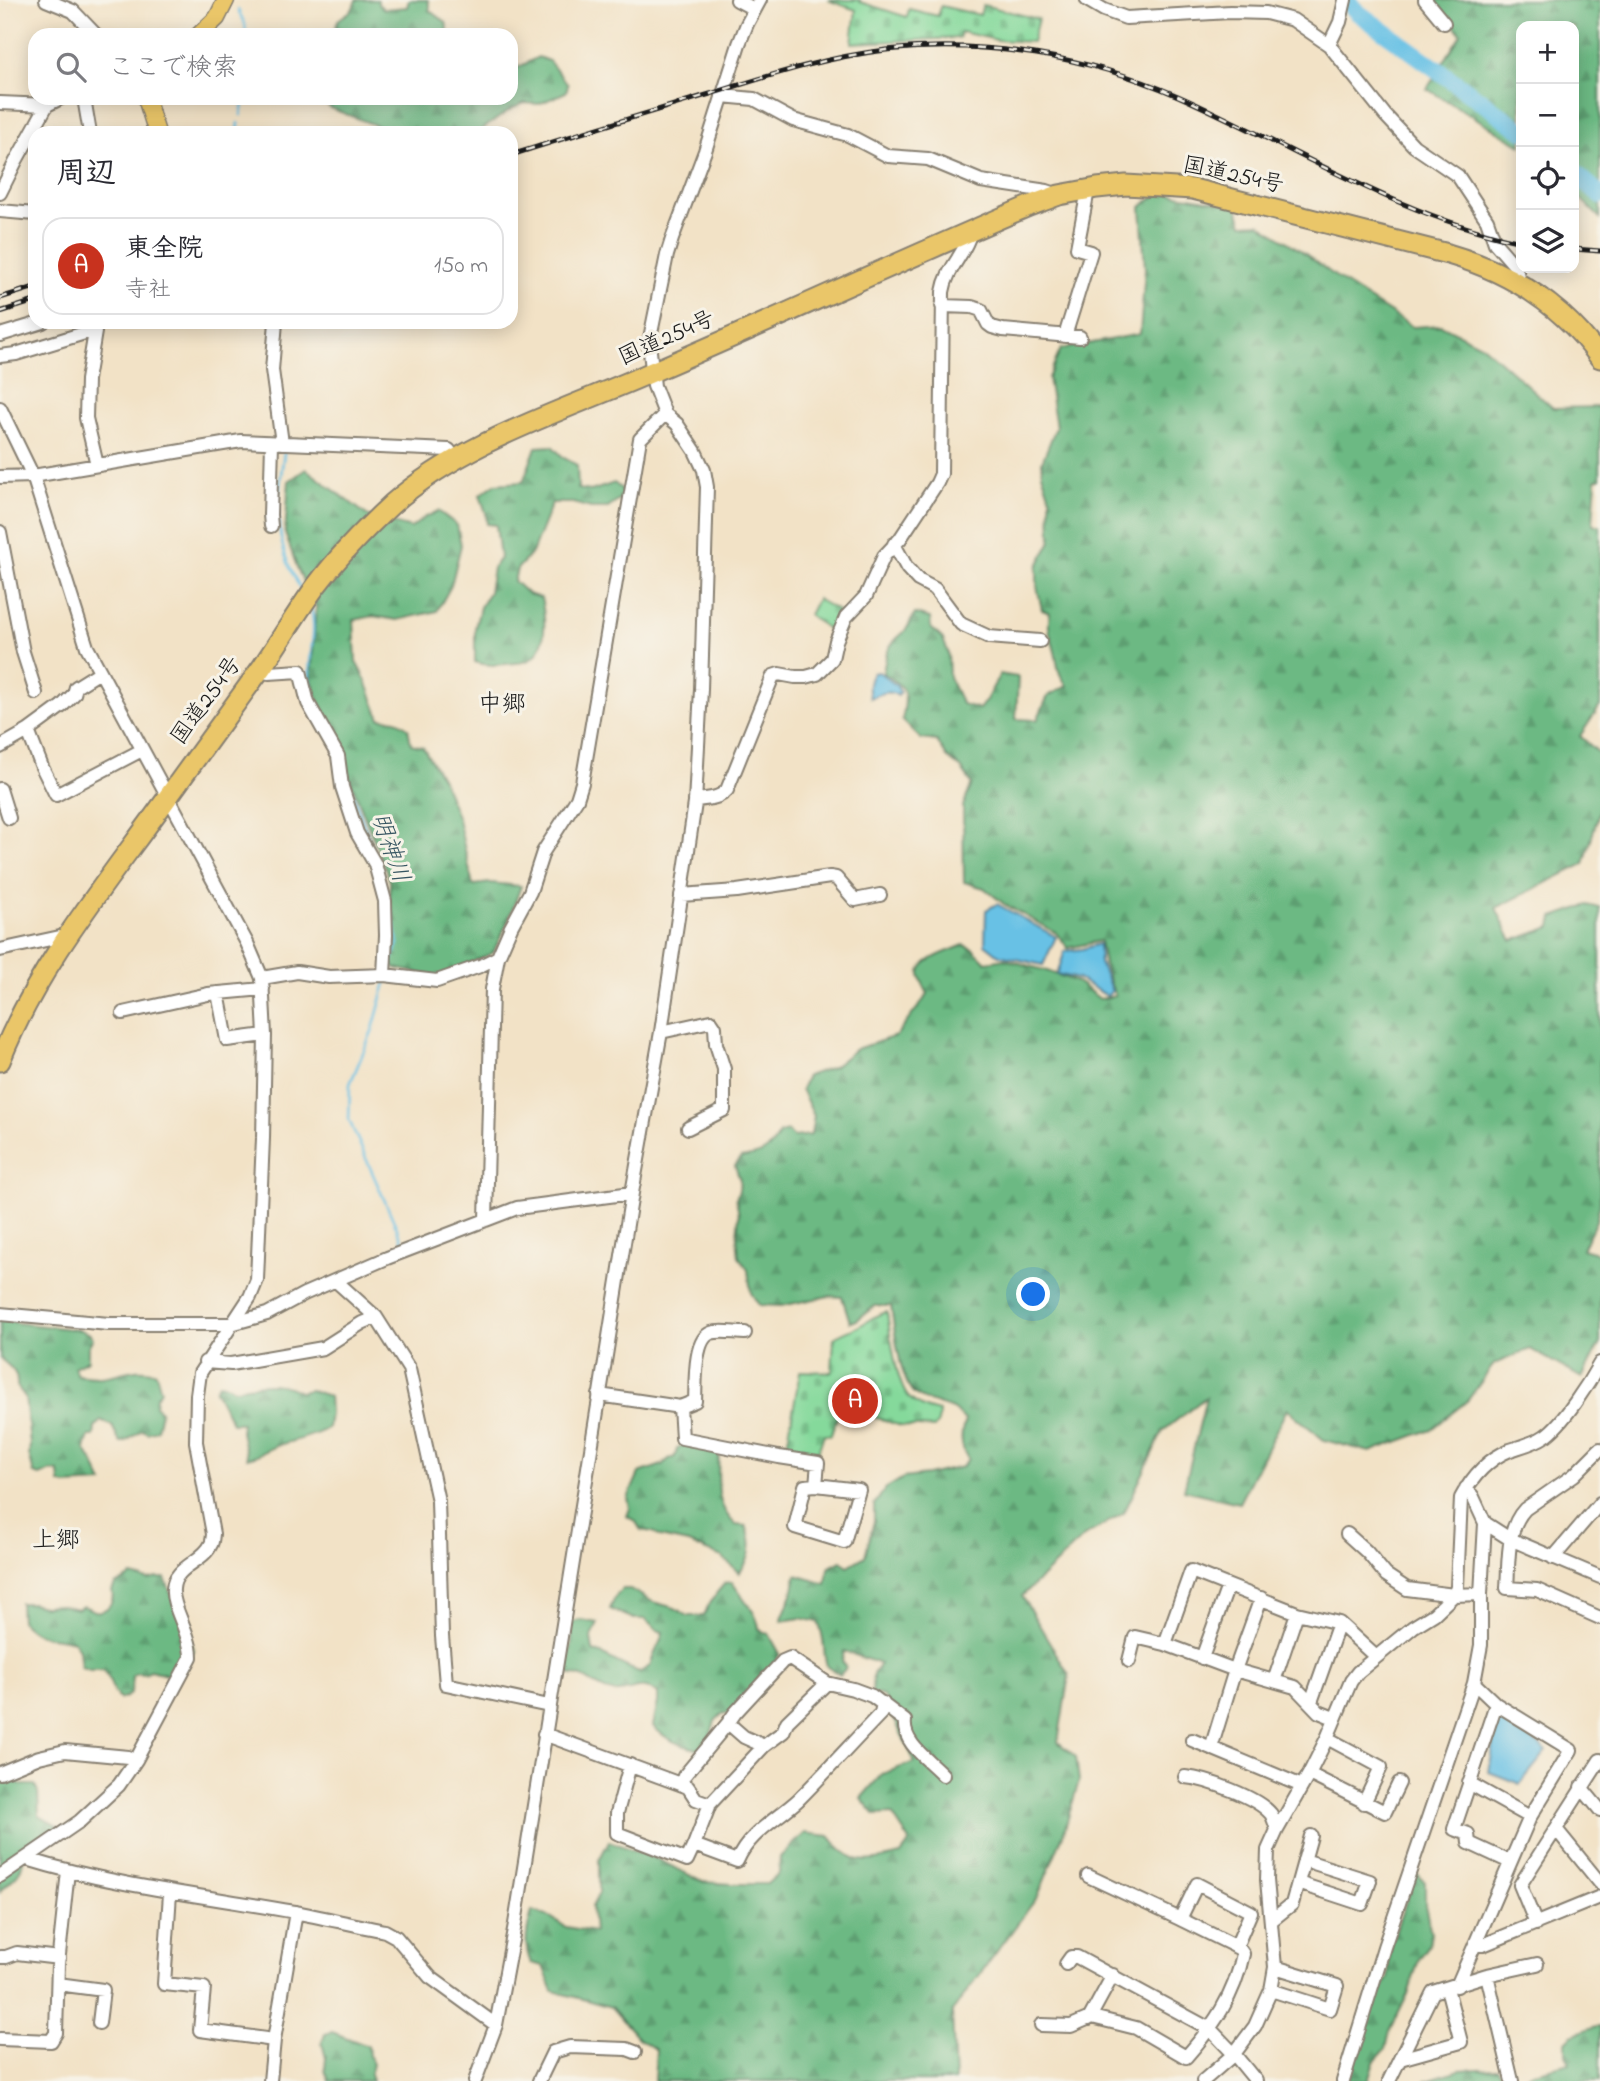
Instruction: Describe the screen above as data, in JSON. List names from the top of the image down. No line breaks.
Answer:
{"streets":{"highway":["国道254号"]},"districts":["中郷","上郷"],"water":["明神川"],"page":{"map_buttons":["+","−"],"search":"ここで検索","heading":"周辺","list":[{"mark":"A","name":"東全院","note":"寺社","value":"150 m"}],"pins":"A"}}
